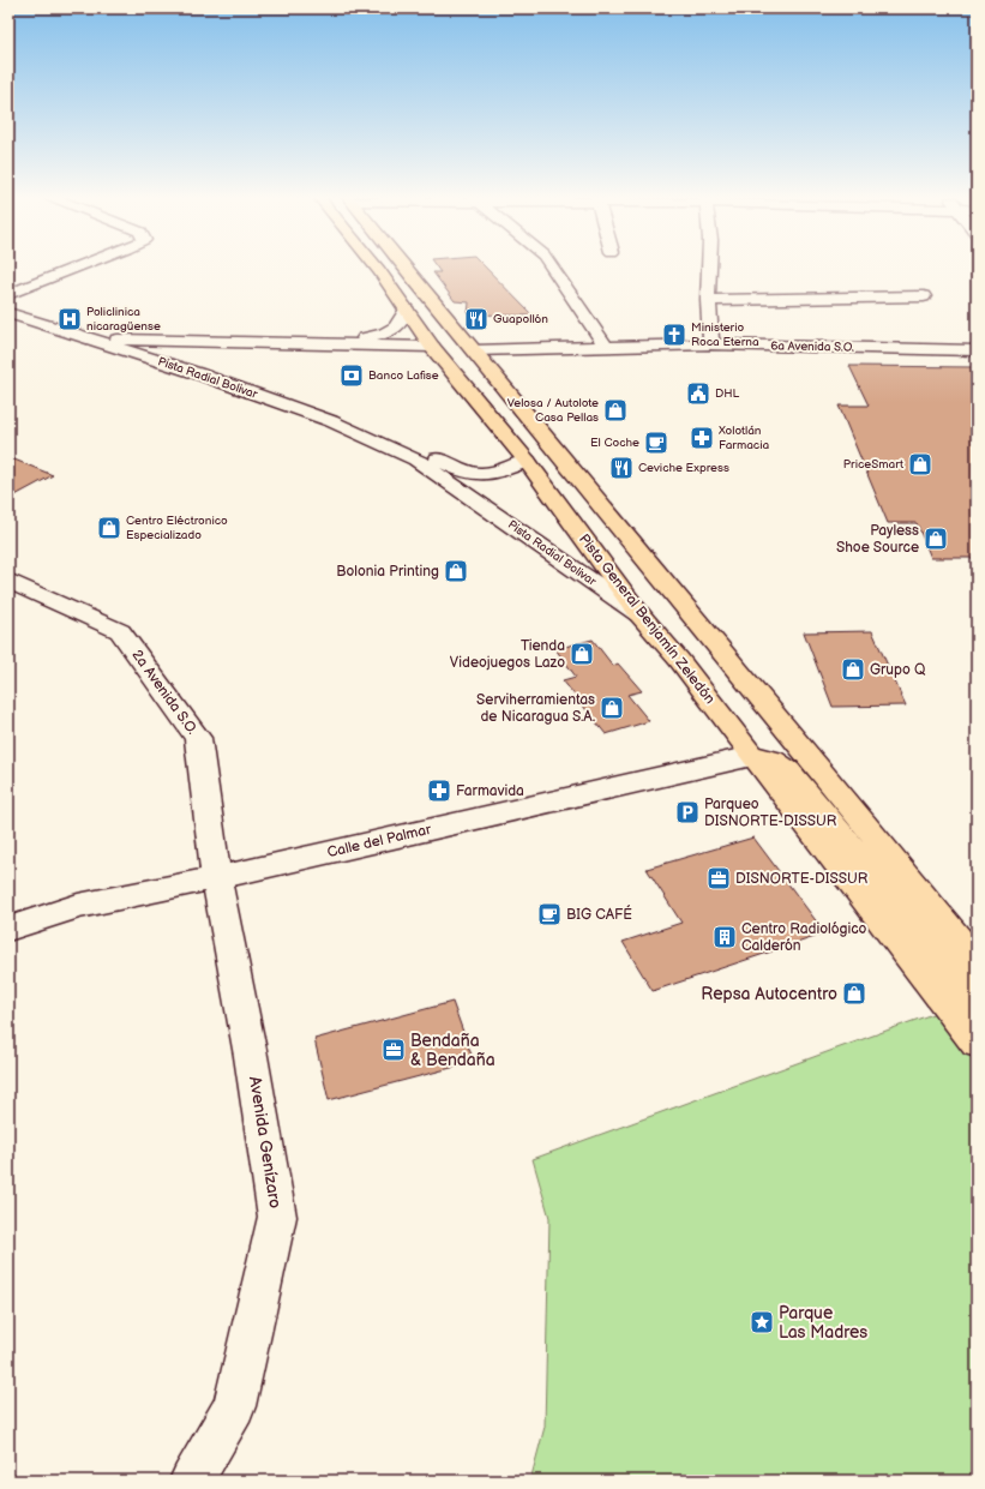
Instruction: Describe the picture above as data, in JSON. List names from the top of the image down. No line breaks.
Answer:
{"streets":{"main road":["Pista General Benjamín Zeledón"],"street":["6a Avenida S.O.","Pista Radial Bolivar","2a Avenida S.O.","Calle del Palmar","Avenida Genízaro"]},"crossings":[["Pista Radial Bolivar","Pista General Benjamín Zeledón"],["Pista General Benjamín Zeledón","Calle del Palmar"],["2a Avenida S.O.","Calle del Palmar"],["2a Avenida S.O.","Avenida Genízaro"],["Calle del Palmar","Avenida Genízaro"]],"places":{"hospital":["Policlinica nicaragüense"],"restaurant":["Guapollón","Ceviche Express"],"church":["Ministerio Roca Eterna"],"bank":["Banco Lafise"],"public building":["DHL"],"shop":["Velosa / Autolote Casa Pellas","PriceSmart","Centro Eléctronico Especializado","Payless Shoe Source","Bolonia Printing","Tienda Videojuegos Lazo","Grupo Q","Serviherramientas de Nicaragua S.A.","Repsa Autocentro"],"pharmacy":["Xolotlán Farmacia","Farmavida"],"cafe":["El Coche","BIG CAFÉ"],"parking":["Parqueo DISNORTE-DISSUR"],"office":["DISNORTE-DISSUR","Bendaña & Bendaña"],"building":["Centro Radiológico Calderón"],"place":["Parque Las Madres"]}}
